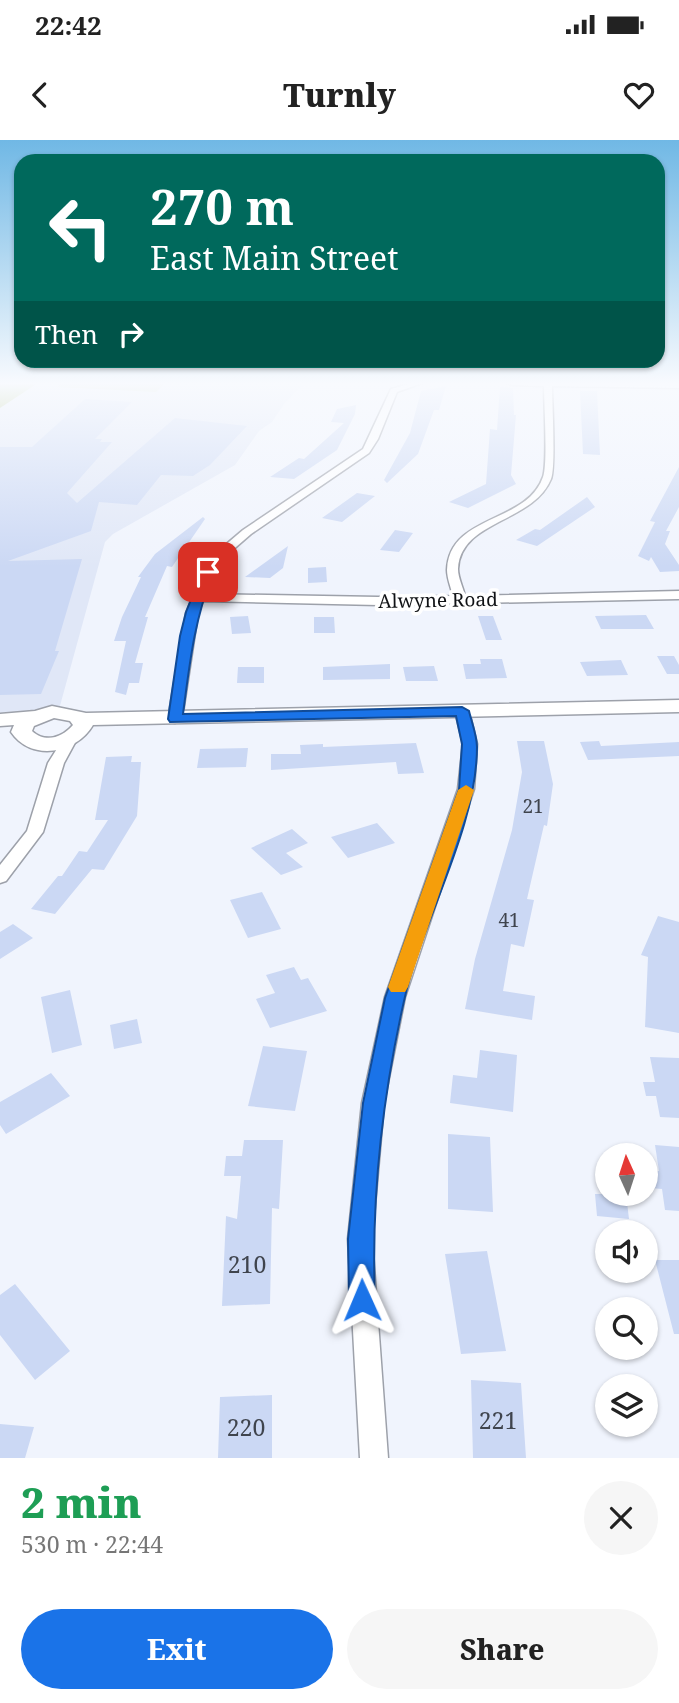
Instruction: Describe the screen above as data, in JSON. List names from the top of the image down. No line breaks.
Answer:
{"streets":{"street":["Alwyne Road"]},"house_numbers":["21","41","210","221","220"],"north":"top","page":{"status":"22:42","header":"Turnly","turn":["270 m","East Main Street"],"then":"Then","heading":["2 min","530 m · 22:44"],"buttons":["Exit","Share"]}}
